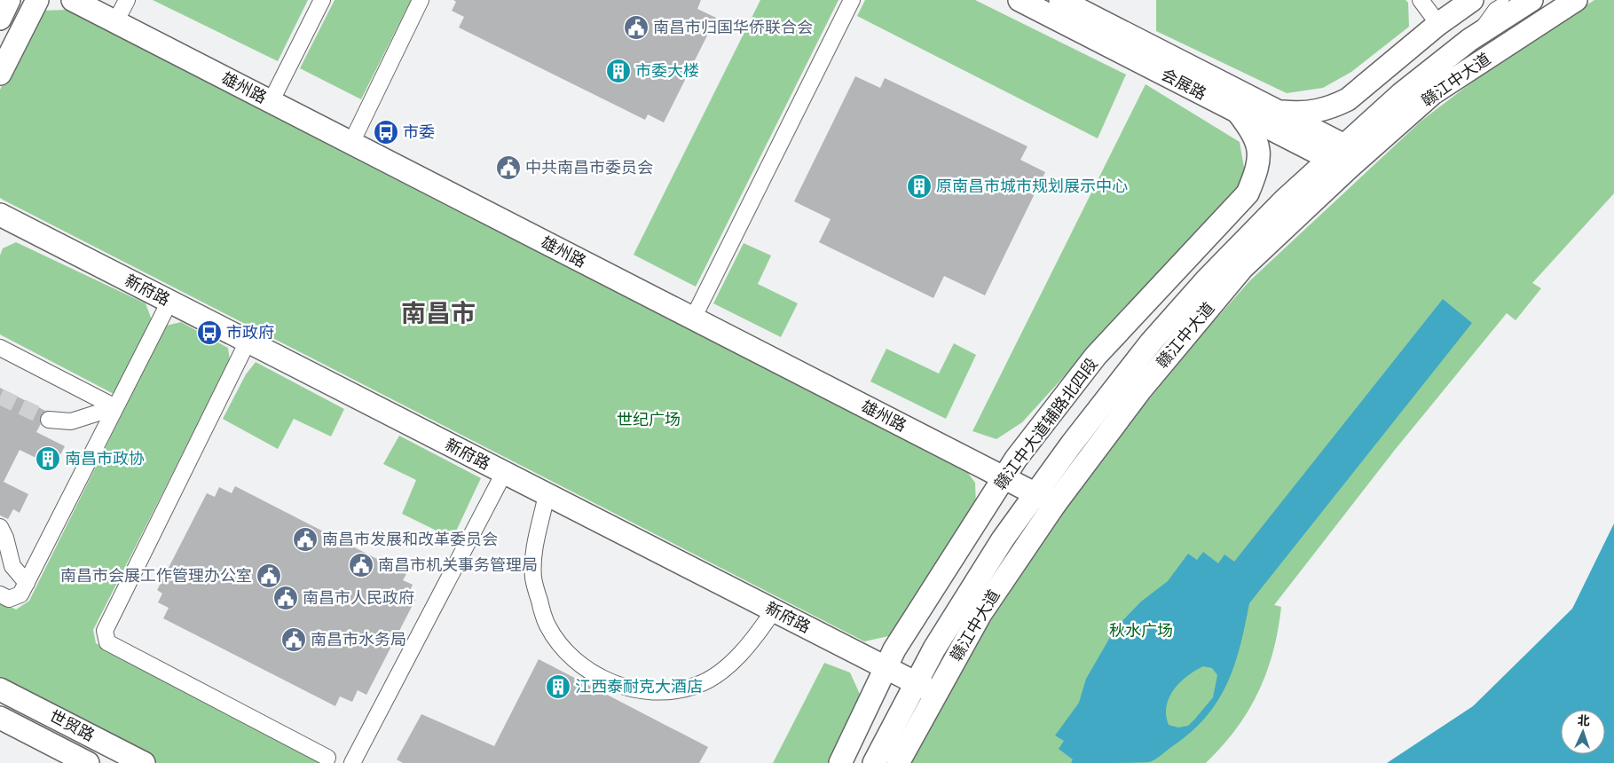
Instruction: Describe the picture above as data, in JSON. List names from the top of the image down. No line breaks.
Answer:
{"streets":{"street":["赣江中大道","会展路","雄州路","新府路","赣江中大道辅路北四段","世贸路"]},"crossings":[["赣江中大道","会展路"],["赣江中大道","雄州路"],["赣江中大道","新府路"],["会展路","赣江中大道辅路北四段"],["雄州路","赣江中大道辅路北四段"],["新府路","赣江中大道辅路北四段"]],"districts":["南昌市"],"parks":["世纪广场","秋水广场"],"places":{"public building":["南昌市归国华侨联合会","中共南昌市委员会","南昌市发展和改革委员会","南昌市机关事务管理局","南昌市会展工作管理办公室","南昌市人民政府","南昌市水务局"],"building":["市委大楼","原南昌市城市规划展示中心","南昌市政协","江西泰耐克大酒店"],"bus stop":["市委","市政府"]},"north":"top"}
